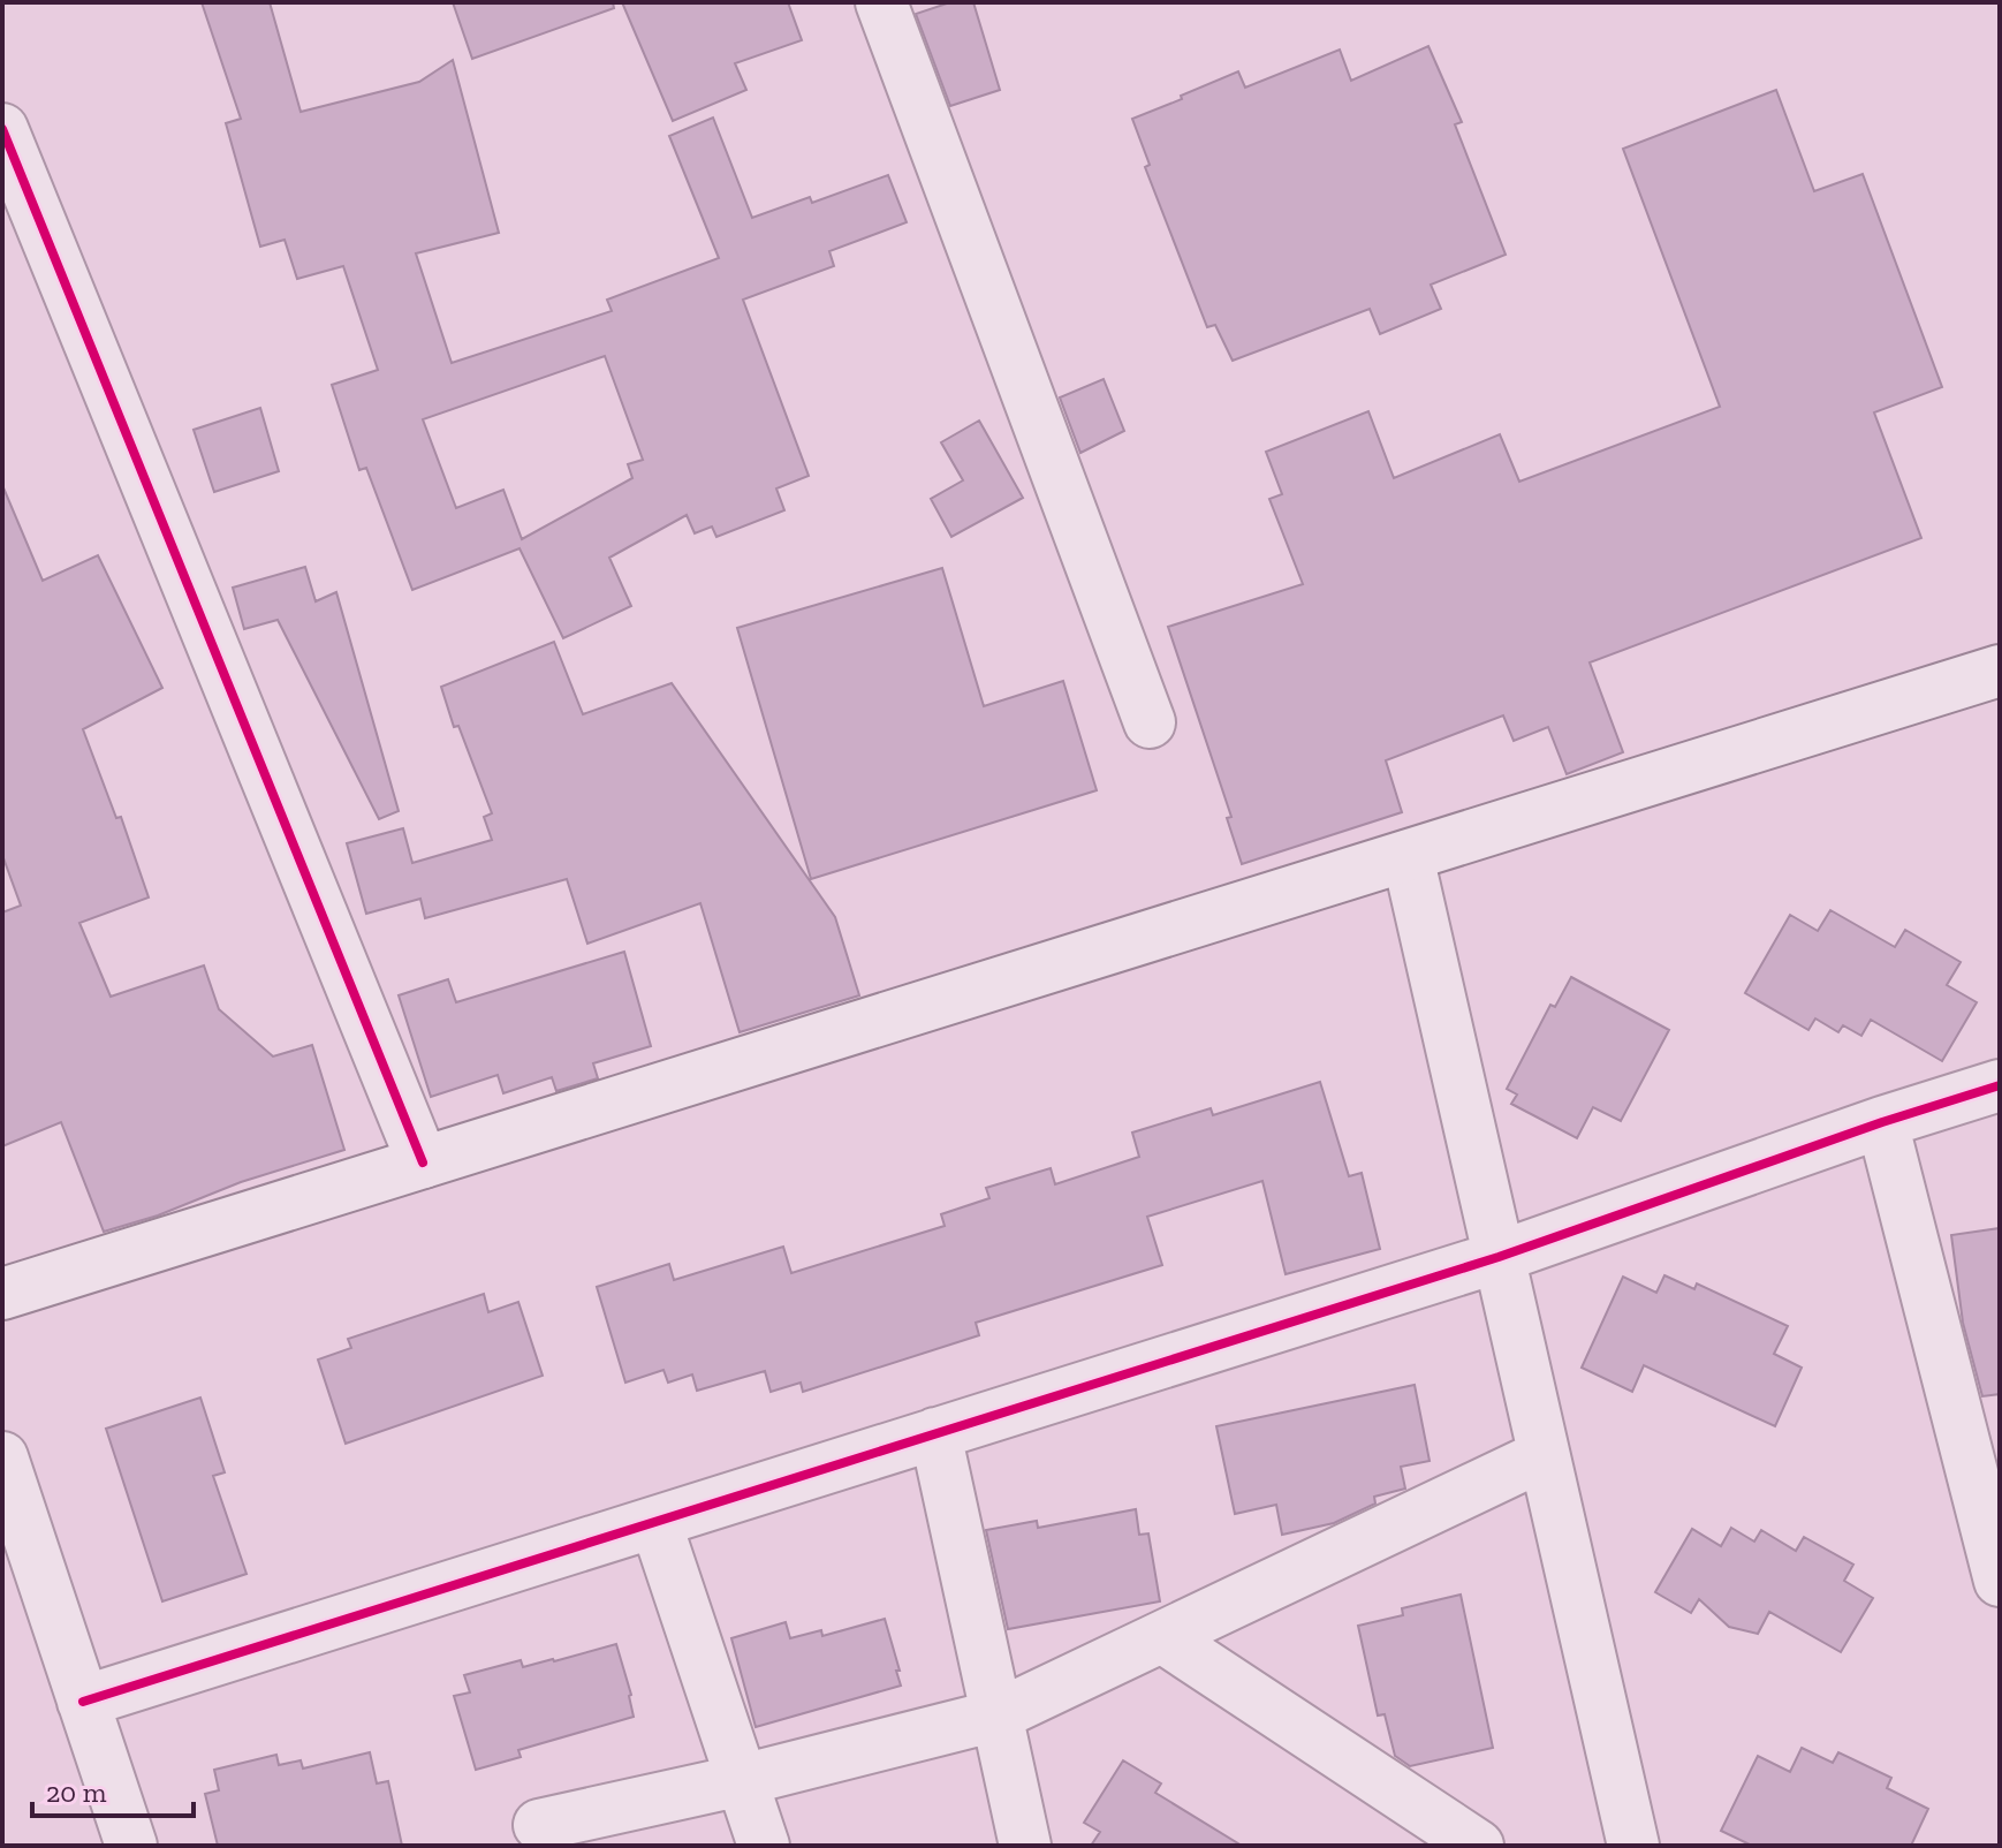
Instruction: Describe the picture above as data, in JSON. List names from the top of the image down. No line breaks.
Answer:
{"scale_bar":"20 m"}
